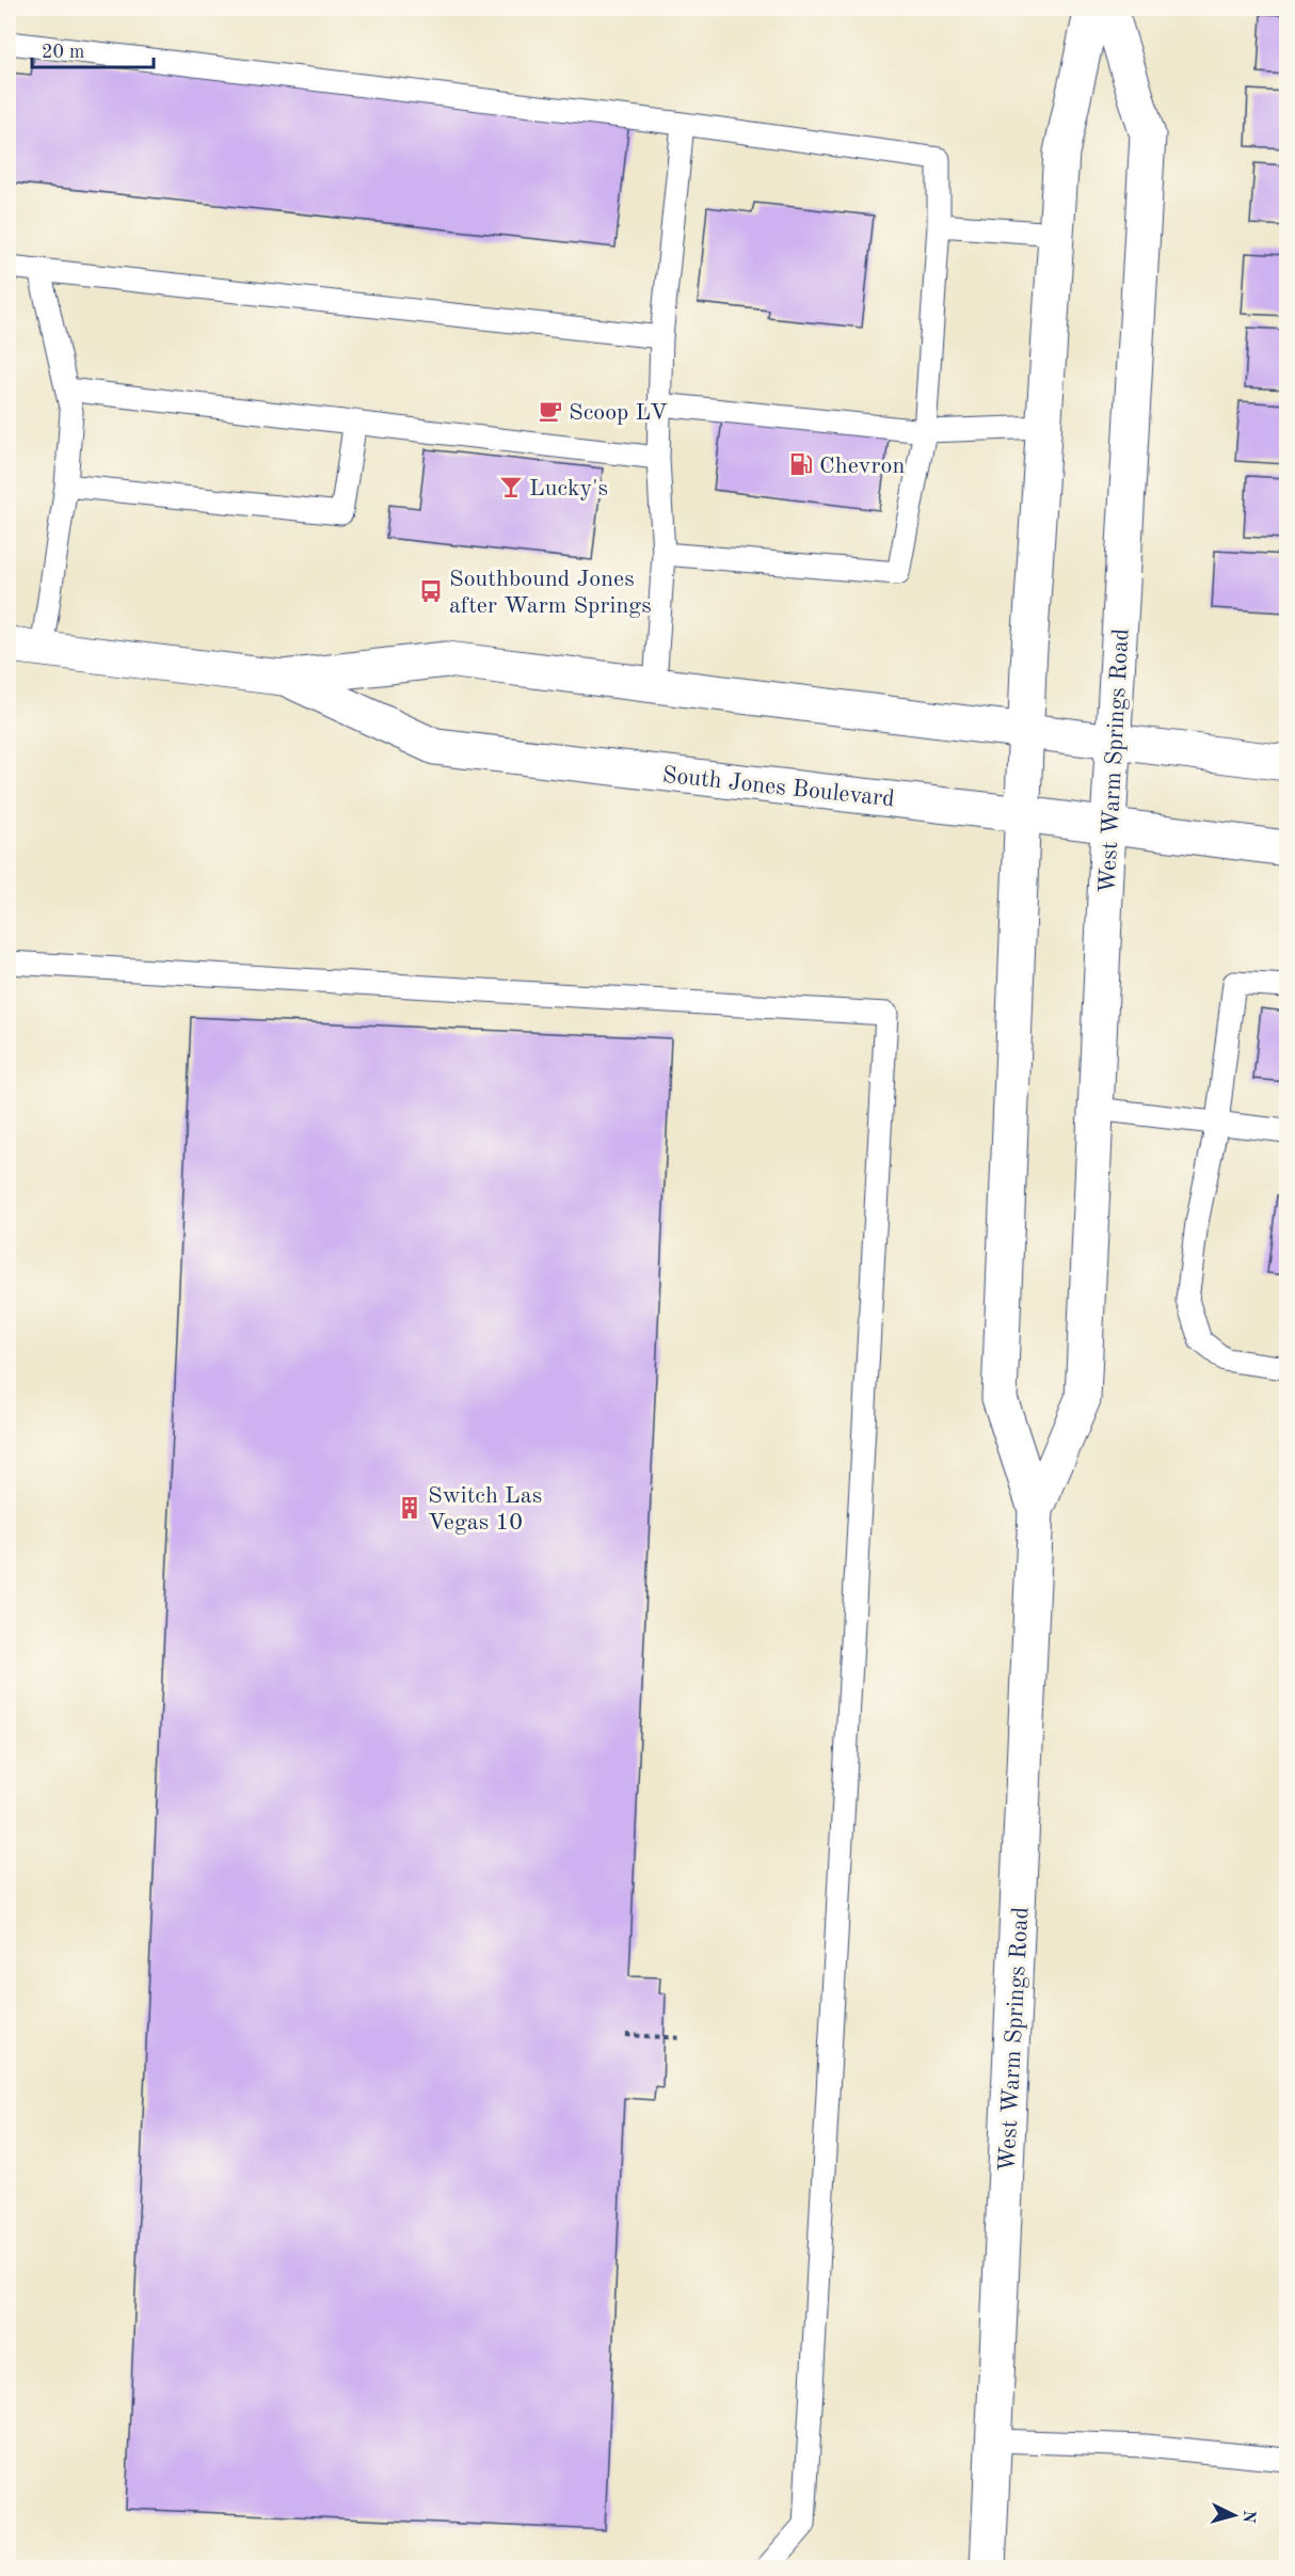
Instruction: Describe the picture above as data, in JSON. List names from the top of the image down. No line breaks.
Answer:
{"streets":{"main road":["West Warm Springs Road","South Jones Boulevard"]},"crossings":[["West Warm Springs Road","South Jones Boulevard"]],"places":{"cafe":["Scoop LV"],"fuel station":["Chevron"],"bar":["Lucky's"],"bus stop":["Southbound Jones after Warm Springs"],"building":["Switch Las Vegas 10"]},"scale_bar":"20 m","north":"right"}
